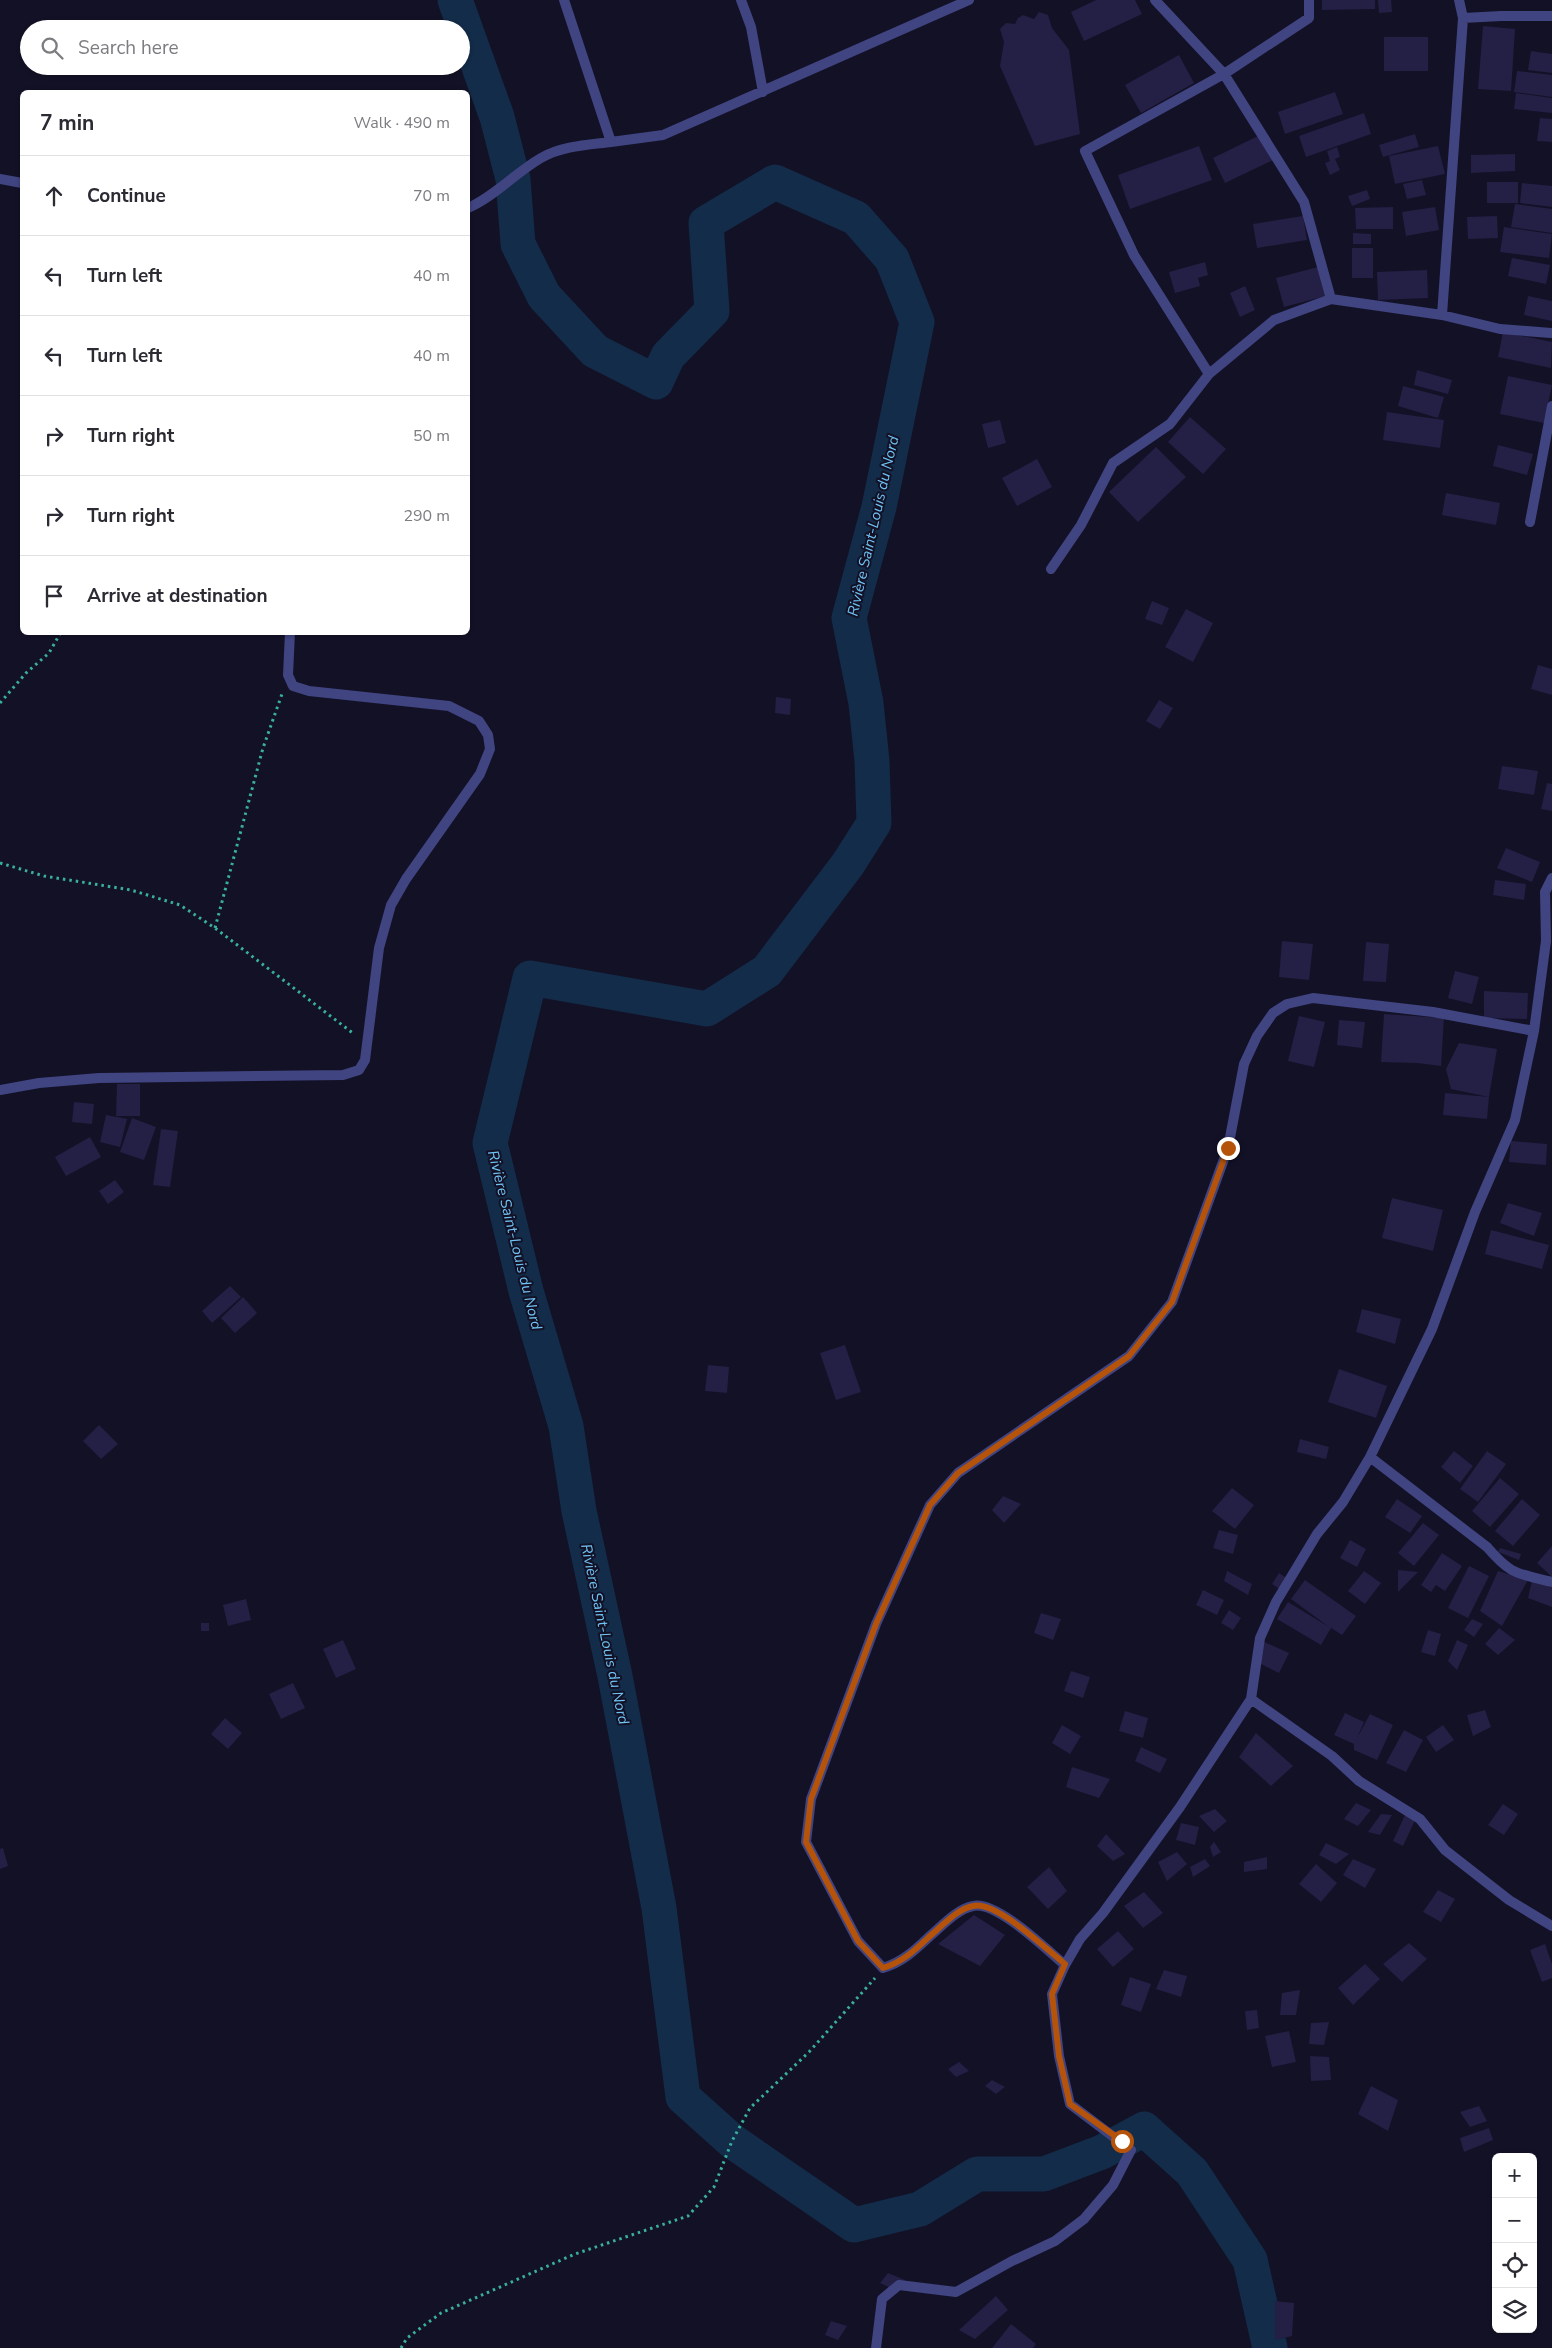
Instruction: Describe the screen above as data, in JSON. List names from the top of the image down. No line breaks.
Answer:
{"water":["Rivière Saint-Louis du Nord"],"page":{"search":"Search here","heading":["7 min","Walk · 490 m"],"list":[["Continue","70 m"],["Turn left","40 m"],["Turn left","40 m"],["Turn right","50 m"],["Turn right","290 m"],"Arrive at destination"],"map_buttons":["+","−"]}}
